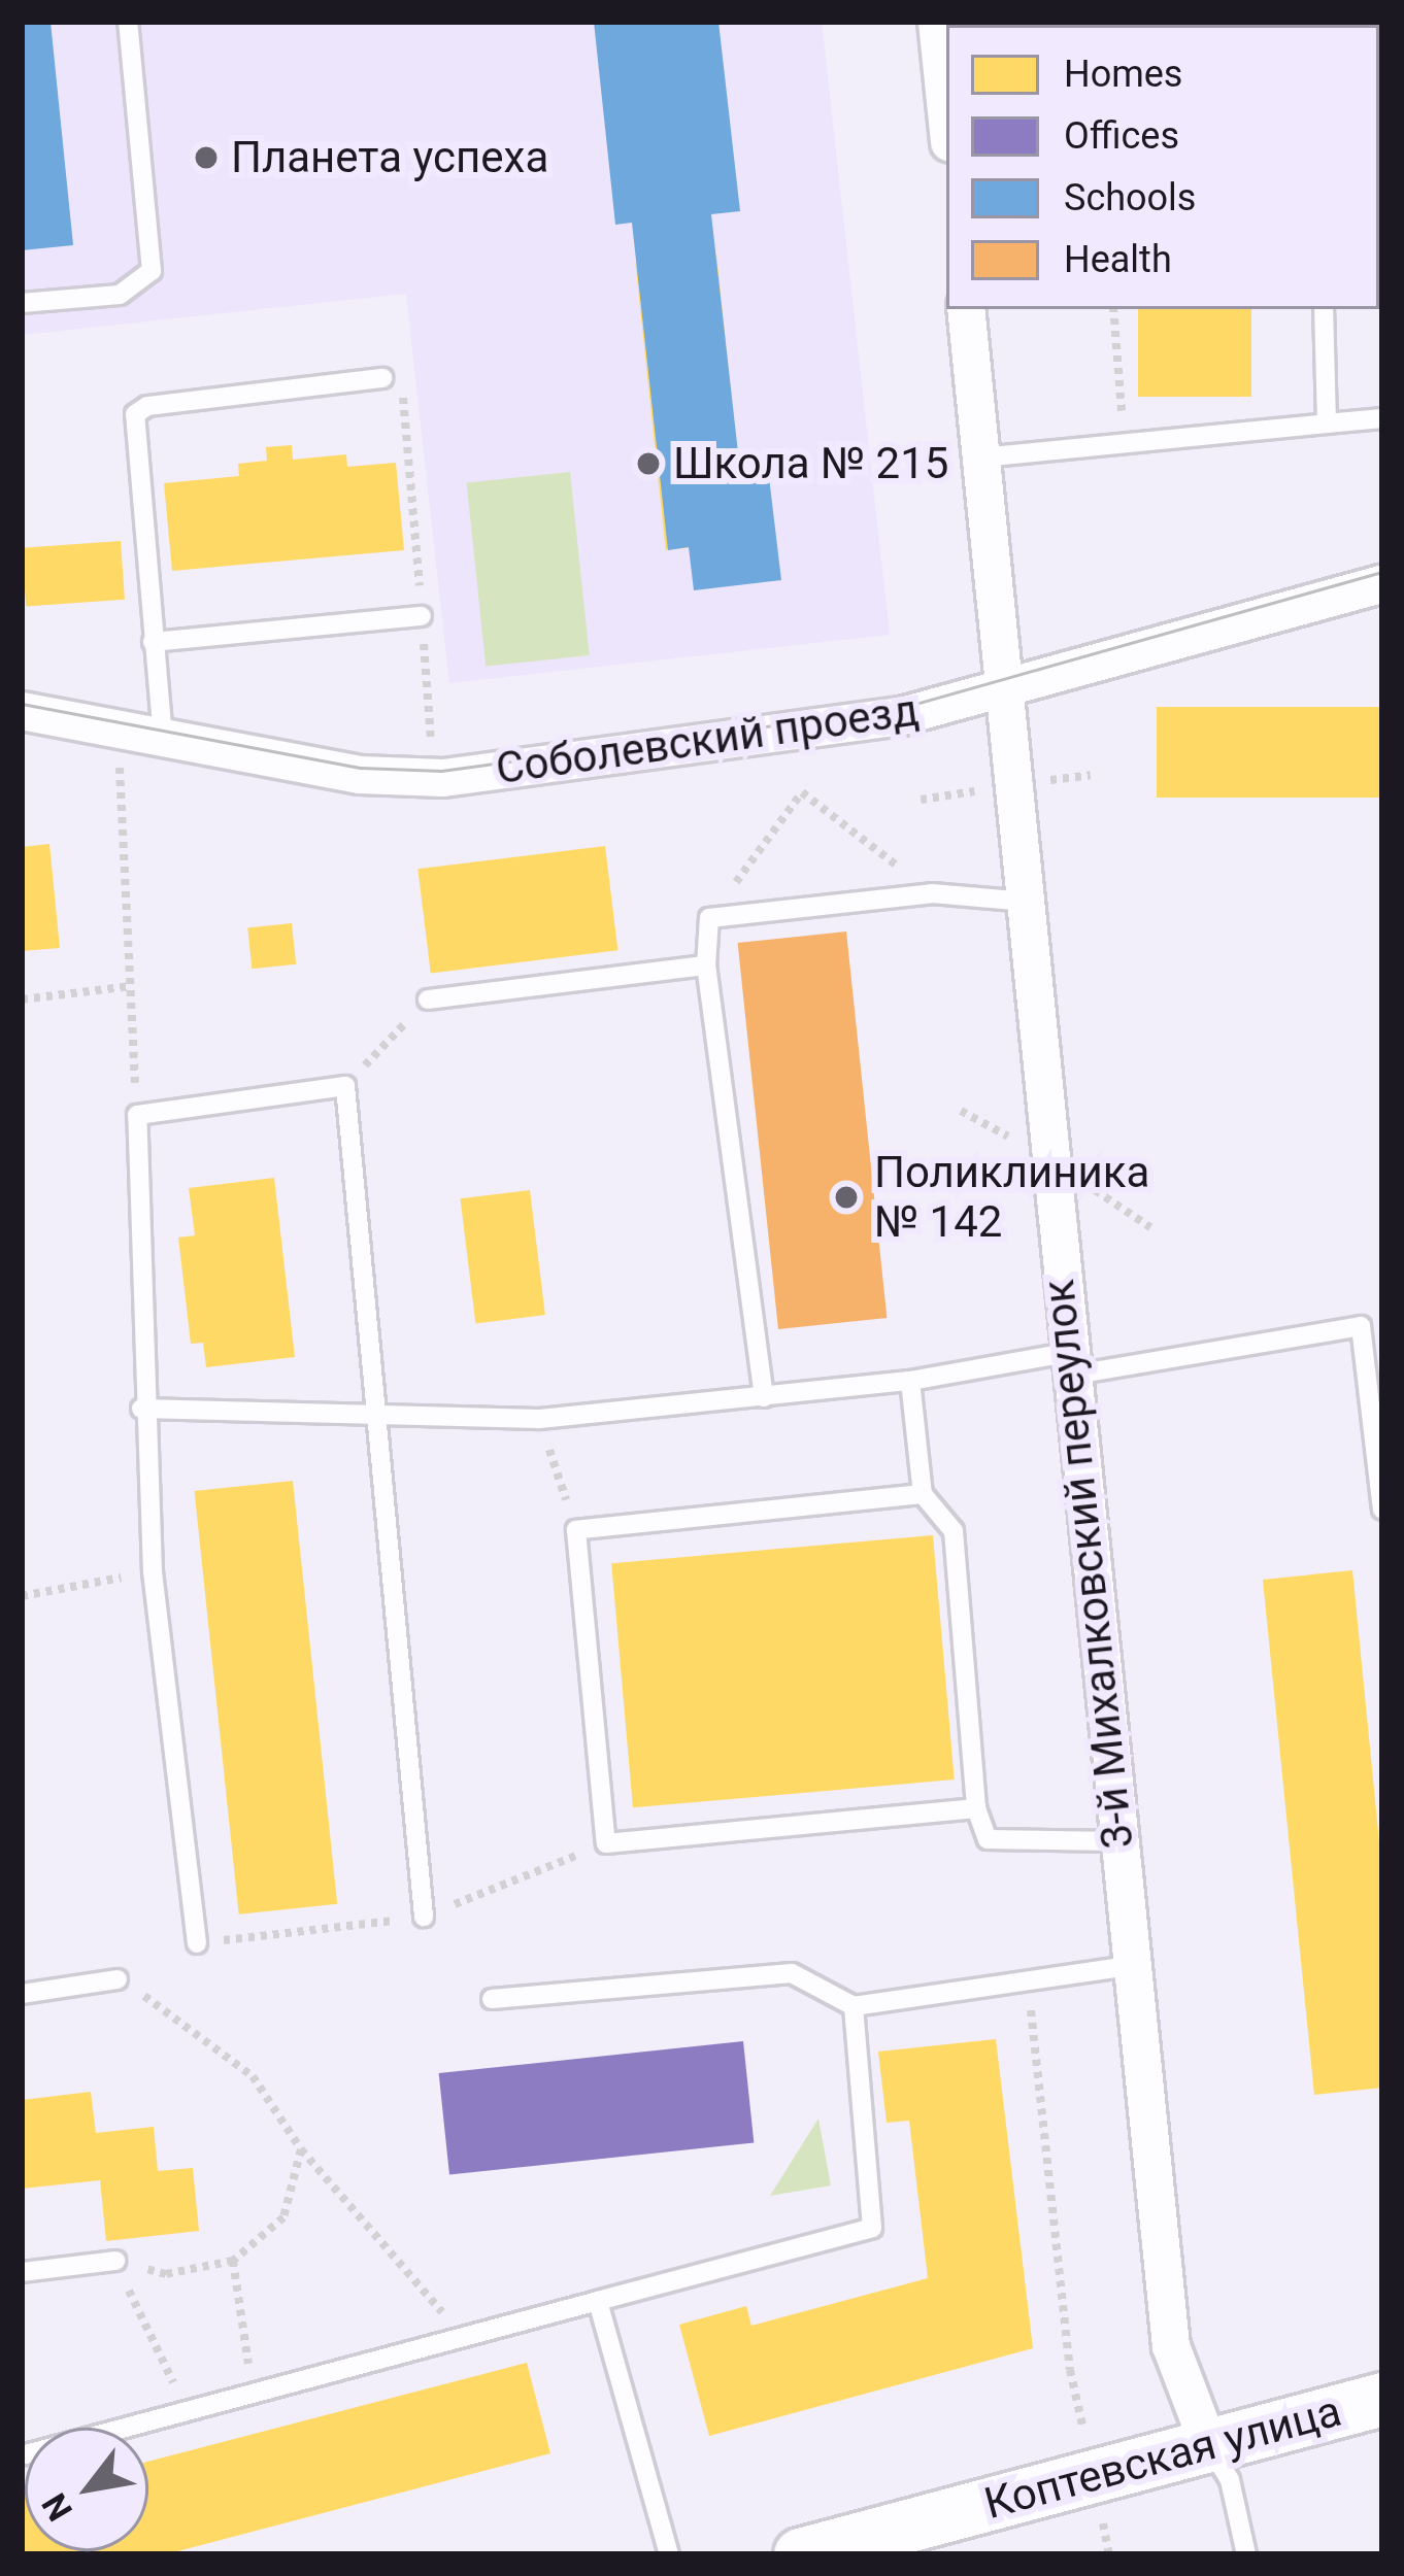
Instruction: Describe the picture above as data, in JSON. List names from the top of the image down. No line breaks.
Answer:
{"streets":{"street":["Соболевский проезд","3-й Михалковский переулок","Коптевская улица"]},"crossings":[["Соболевский проезд","3-й Михалковский переулок"],["3-й Михалковский переулок","Коптевская улица"]],"places":["Планета успеха","Школа № 215","Поликлиника № 142"],"legend":["Homes","Offices","Schools","Health"],"north":"bottom left"}
